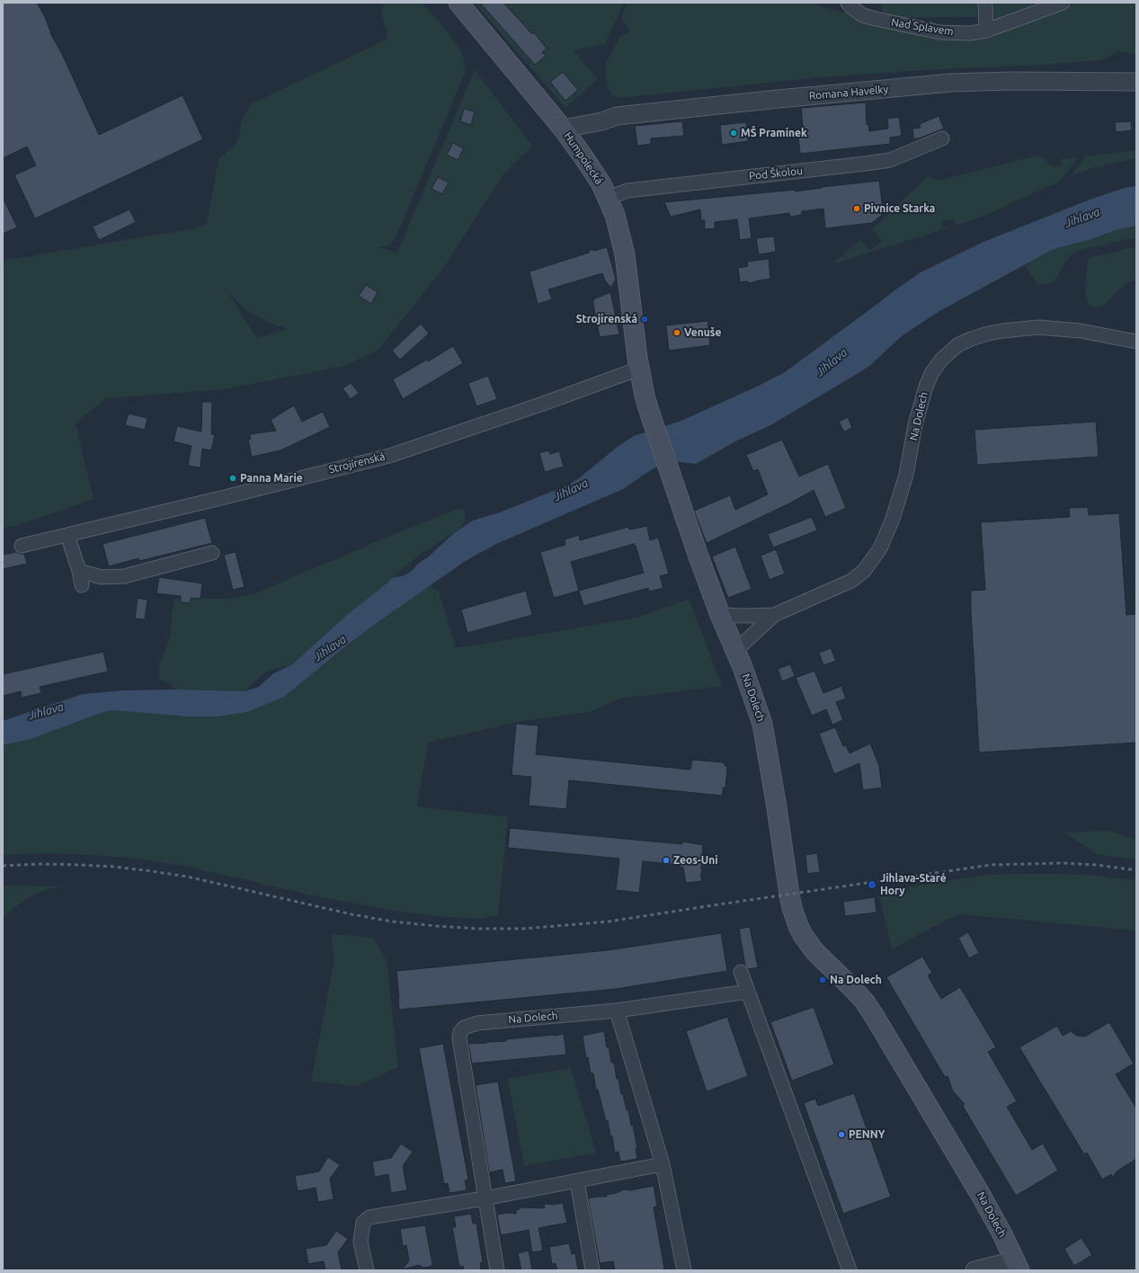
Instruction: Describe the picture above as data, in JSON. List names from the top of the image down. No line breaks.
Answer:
{"streets":{"main road":["Humpolecká","Na Dolech"],"street":["Nad Splavem","Romana Havelky","Pod Školou","Strojírenská"]},"crossings":[["Romana Havelky","Humpolecká"],["Humpolecká","Pod Školou"],["Humpolecká","Na Dolech"],["Humpolecká","Strojírenská"],["Na Dolech","Strojírenská"]],"water":["Jihlava"],"places":["MŠ Pramínek","Pivnice Starka","Strojírenská","Venuše","Panna Marie","Zeos-Uni","Jihlava-Staré Hory","Na Dolech","PENNY"]}
